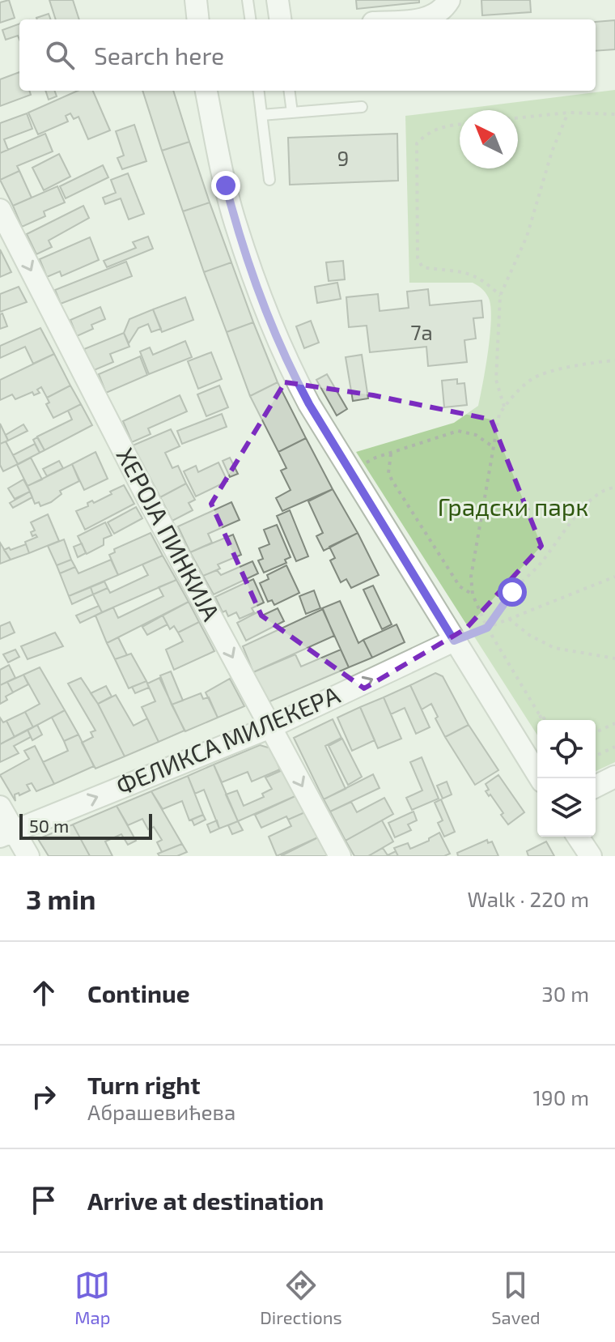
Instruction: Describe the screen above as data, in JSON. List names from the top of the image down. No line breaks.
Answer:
{"streets":{"street":["ХЕРОЈА ПИНКИЈА","ФЕЛИКСА МИЛЕКЕРА"]},"crossings":[["ХЕРОЈА ПИНКИЈА","ФЕЛИКСА МИЛЕКЕРА"]],"one_way":["ХЕРОЈА ПИНКИЈА","ФЕЛИКСА МИЛЕКЕРА"],"parks":["Градски парк"],"house_numbers":["9","7a"],"scale_bar":"50 m","north":"top left","page":{"search":"Search here","scale":"50 m","heading":["3 min","Walk · 220 m"],"list":[["Continue","30 m"],["Turn right","Абрашевићева","190 m"],"Arrive at destination"],"nav":["Map","Directions","Saved"]}}
